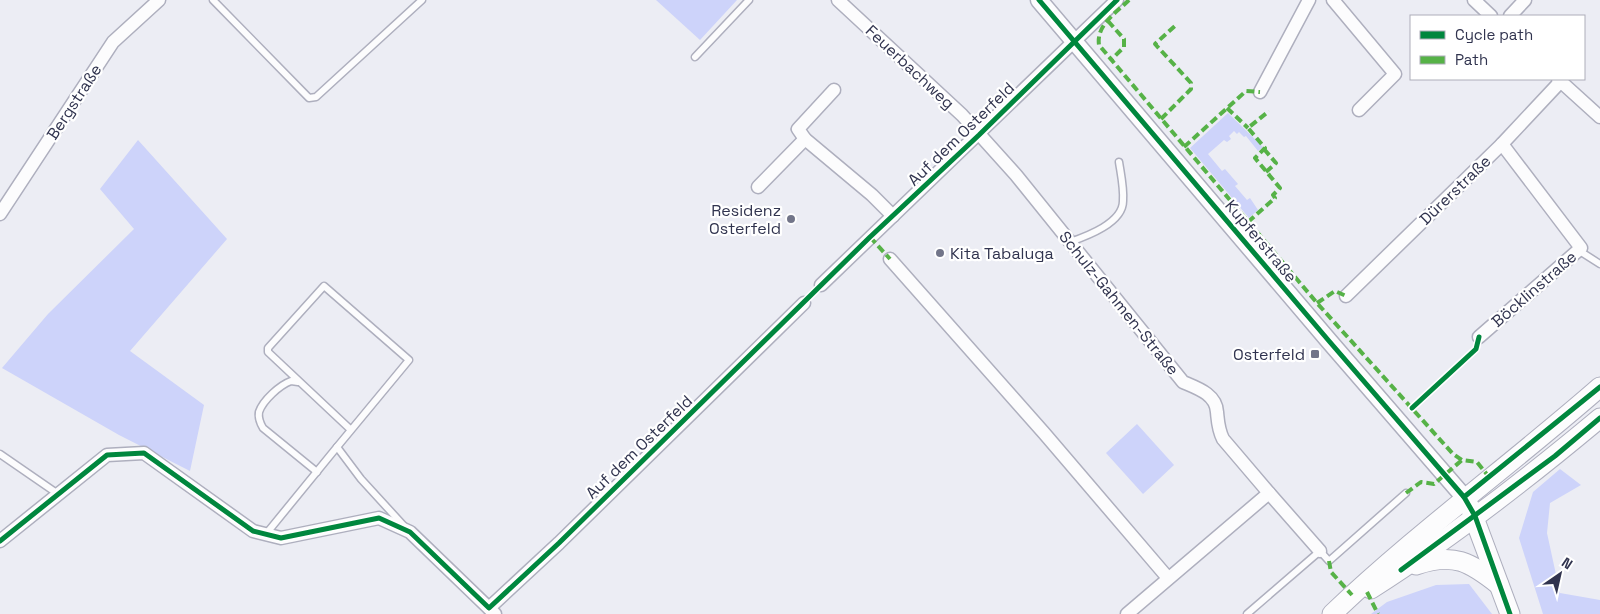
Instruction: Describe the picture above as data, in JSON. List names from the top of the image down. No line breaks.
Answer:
{"streets":{"street":["Feuerbachweg","Bergstraße","Auf dem Osterfeld","Dürerstraße","Kupferstraße","Böcklinstraße","Schulz-Gahmen-Straße"]},"crossings":[["Feuerbachweg","Auf dem Osterfeld"],["Feuerbachweg","Schulz-Gahmen-Straße"],["Auf dem Osterfeld","Kupferstraße"],["Auf dem Osterfeld","Schulz-Gahmen-Straße"],["Dürerstraße","Böcklinstraße"]],"places":{"other":["Residenz Osterfeld","Kita Tabaluga"],"transit":["Osterfeld"]},"legend":["Cycle path","Path"],"north":"top right"}
